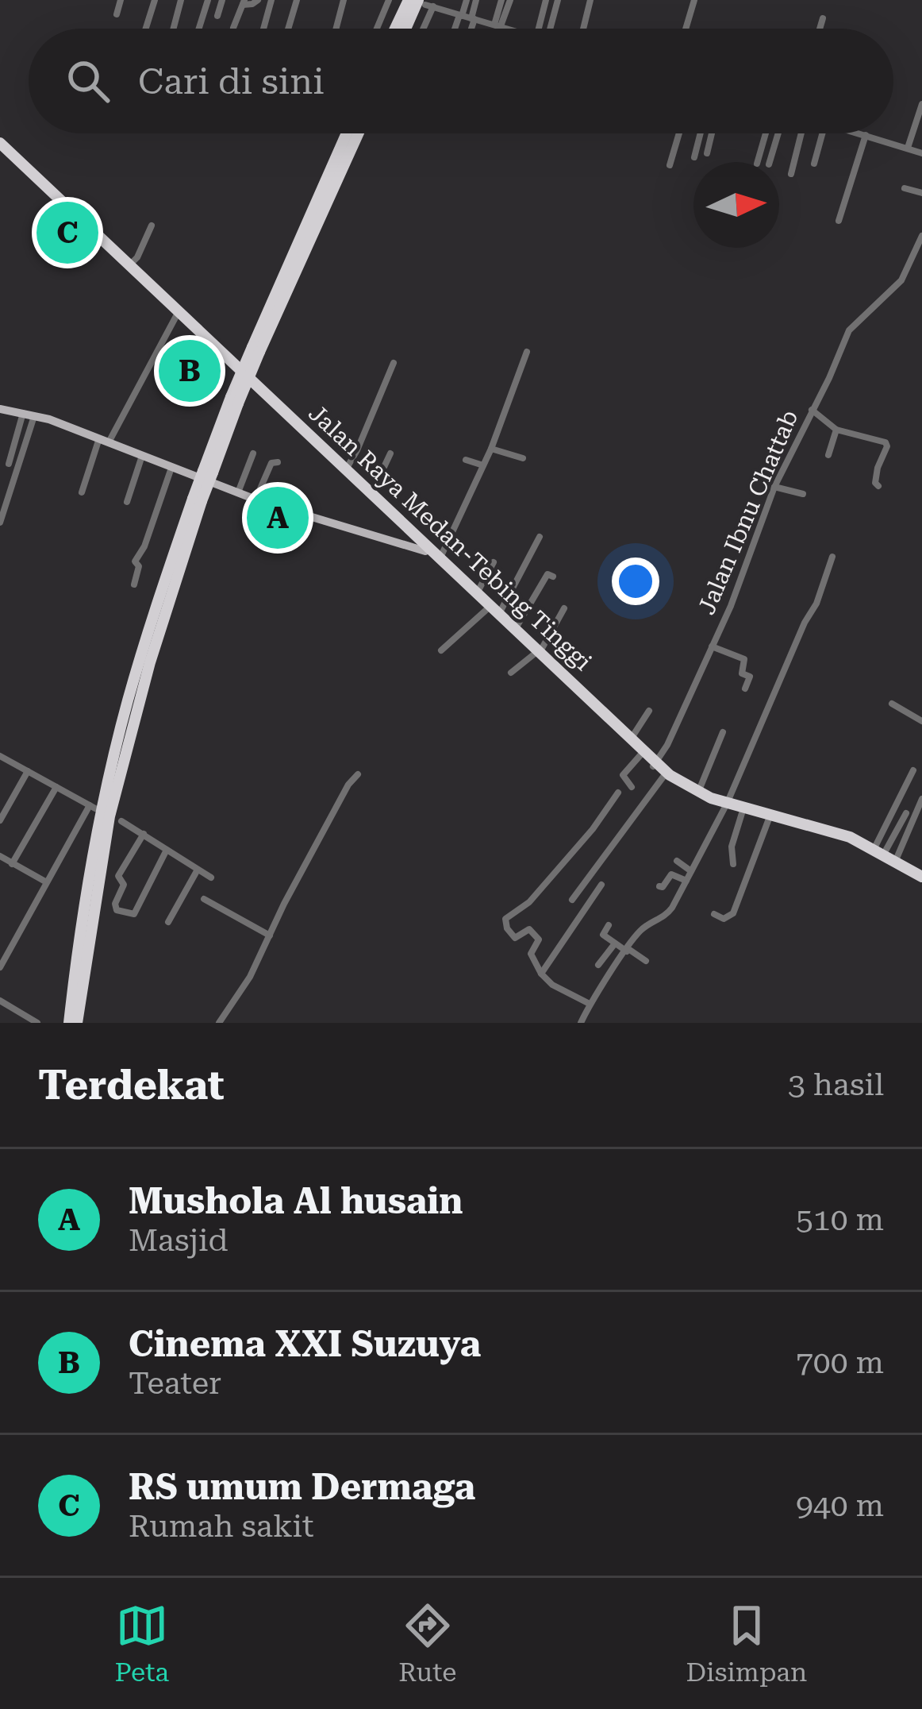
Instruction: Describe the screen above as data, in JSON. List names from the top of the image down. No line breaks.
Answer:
{"streets":{"highway":["Jalan Raya Medan-Tebing Tinggi"],"street":["Jalan Ibnu Chattab"]},"crossings":[["Jalan Ibnu Chattab","Jalan Raya Medan-Tebing Tinggi"]],"north":"right","page":{"search":"Cari di sini","pins":["C","B","A"],"heading":["Terdekat","3 hasil"],"list":[{"mark":"A","name":"Mushola Al husain","note":"Masjid","value":"510 m"},{"mark":"B","name":"Cinema XXI Suzuya","note":"Teater","value":"700 m"},{"mark":"C","name":"RS umum Dermaga","note":"Rumah sakit","value":"940 m"}],"nav":["Peta","Rute","Disimpan"]}}
